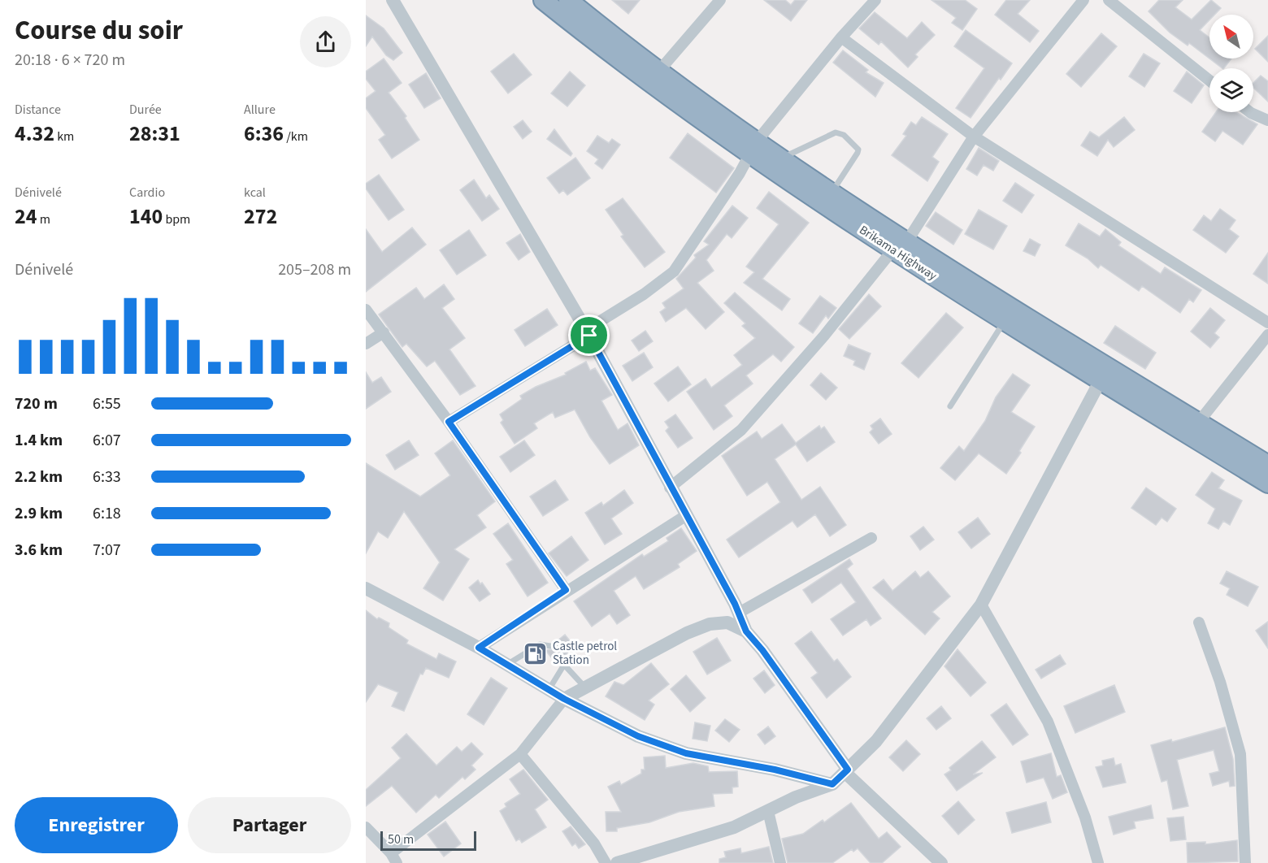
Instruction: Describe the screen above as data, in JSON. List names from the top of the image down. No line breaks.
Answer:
{"streets":{"highway":["Brikama Highway"]},"places":{"fuel station":["Castle petrol Station"]},"scale_bar":"50 m","north":"top left","page":{"heading":["Course du soir","20:18 · 6 × 720 m"],"stats":[["Distance","4.32 km"],["Durée","28:31"],["Allure","6:36 /km"],["Dénivelé","24 m"],["Cardio","140 bpm"],["kcal","272"]],"chart":["Dénivelé","205–208 m"],"list":[{"name":"720 m","note":"6:55"},{"name":"1.4 km","note":"6:07"},{"name":"2.2 km","note":"6:33"},{"name":"2.9 km","note":"6:18"},{"name":"3.6 km","note":"7:07"}],"buttons":["Enregistrer","Partager"],"scale":"50 m"}}
